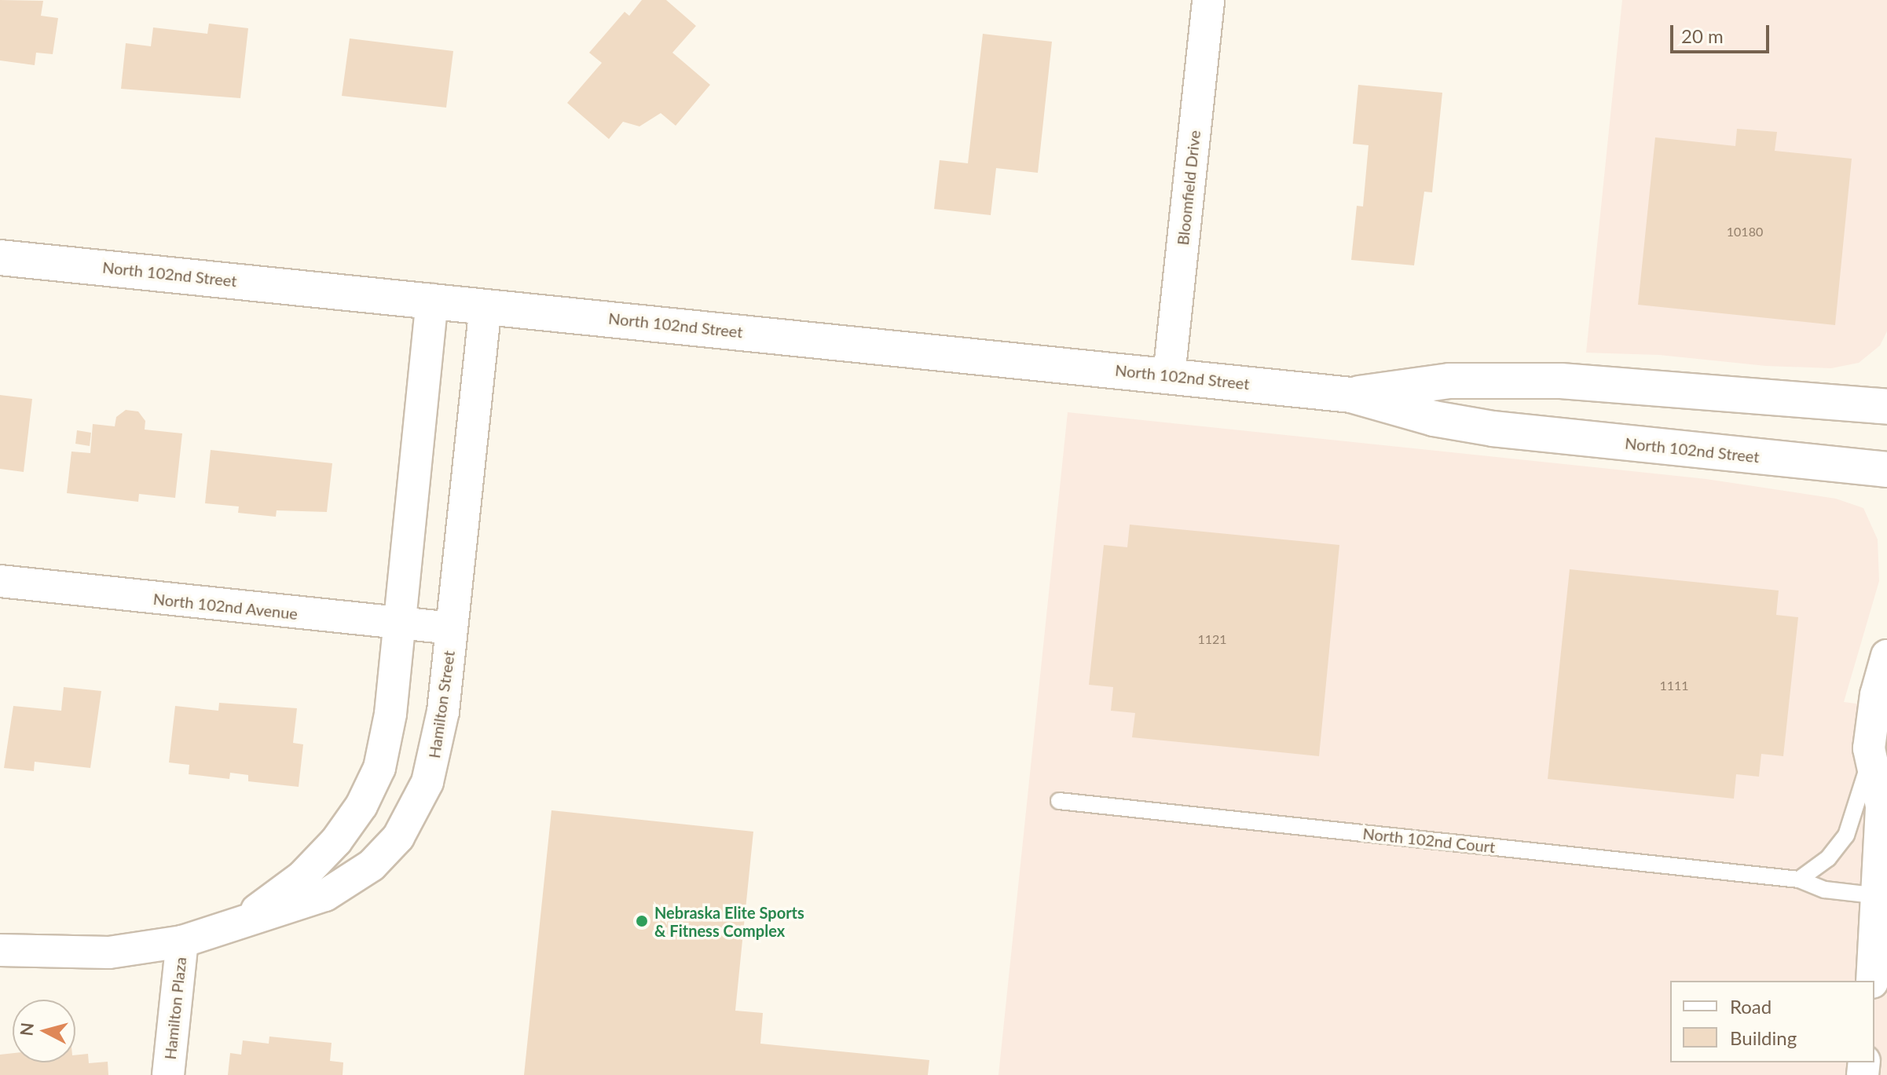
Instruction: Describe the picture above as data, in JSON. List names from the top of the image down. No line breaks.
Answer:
{"streets":{"main road":["North 102nd Street"],"street":["Bloomfield Drive","North 102nd Avenue","Hamilton Street","Hamilton Plaza"],"lane":["North 102nd Court"]},"crossings":[["Bloomfield Drive","North 102nd Street"],["North 102nd Street","Hamilton Street"],["North 102nd Avenue","Hamilton Street"]],"places":["Nebraska Elite Sports & Fitness Complex"],"house_numbers":["10180","1121","1111"],"legend":["Road","Building"],"scale_bar":"20 m","north":"left"}
